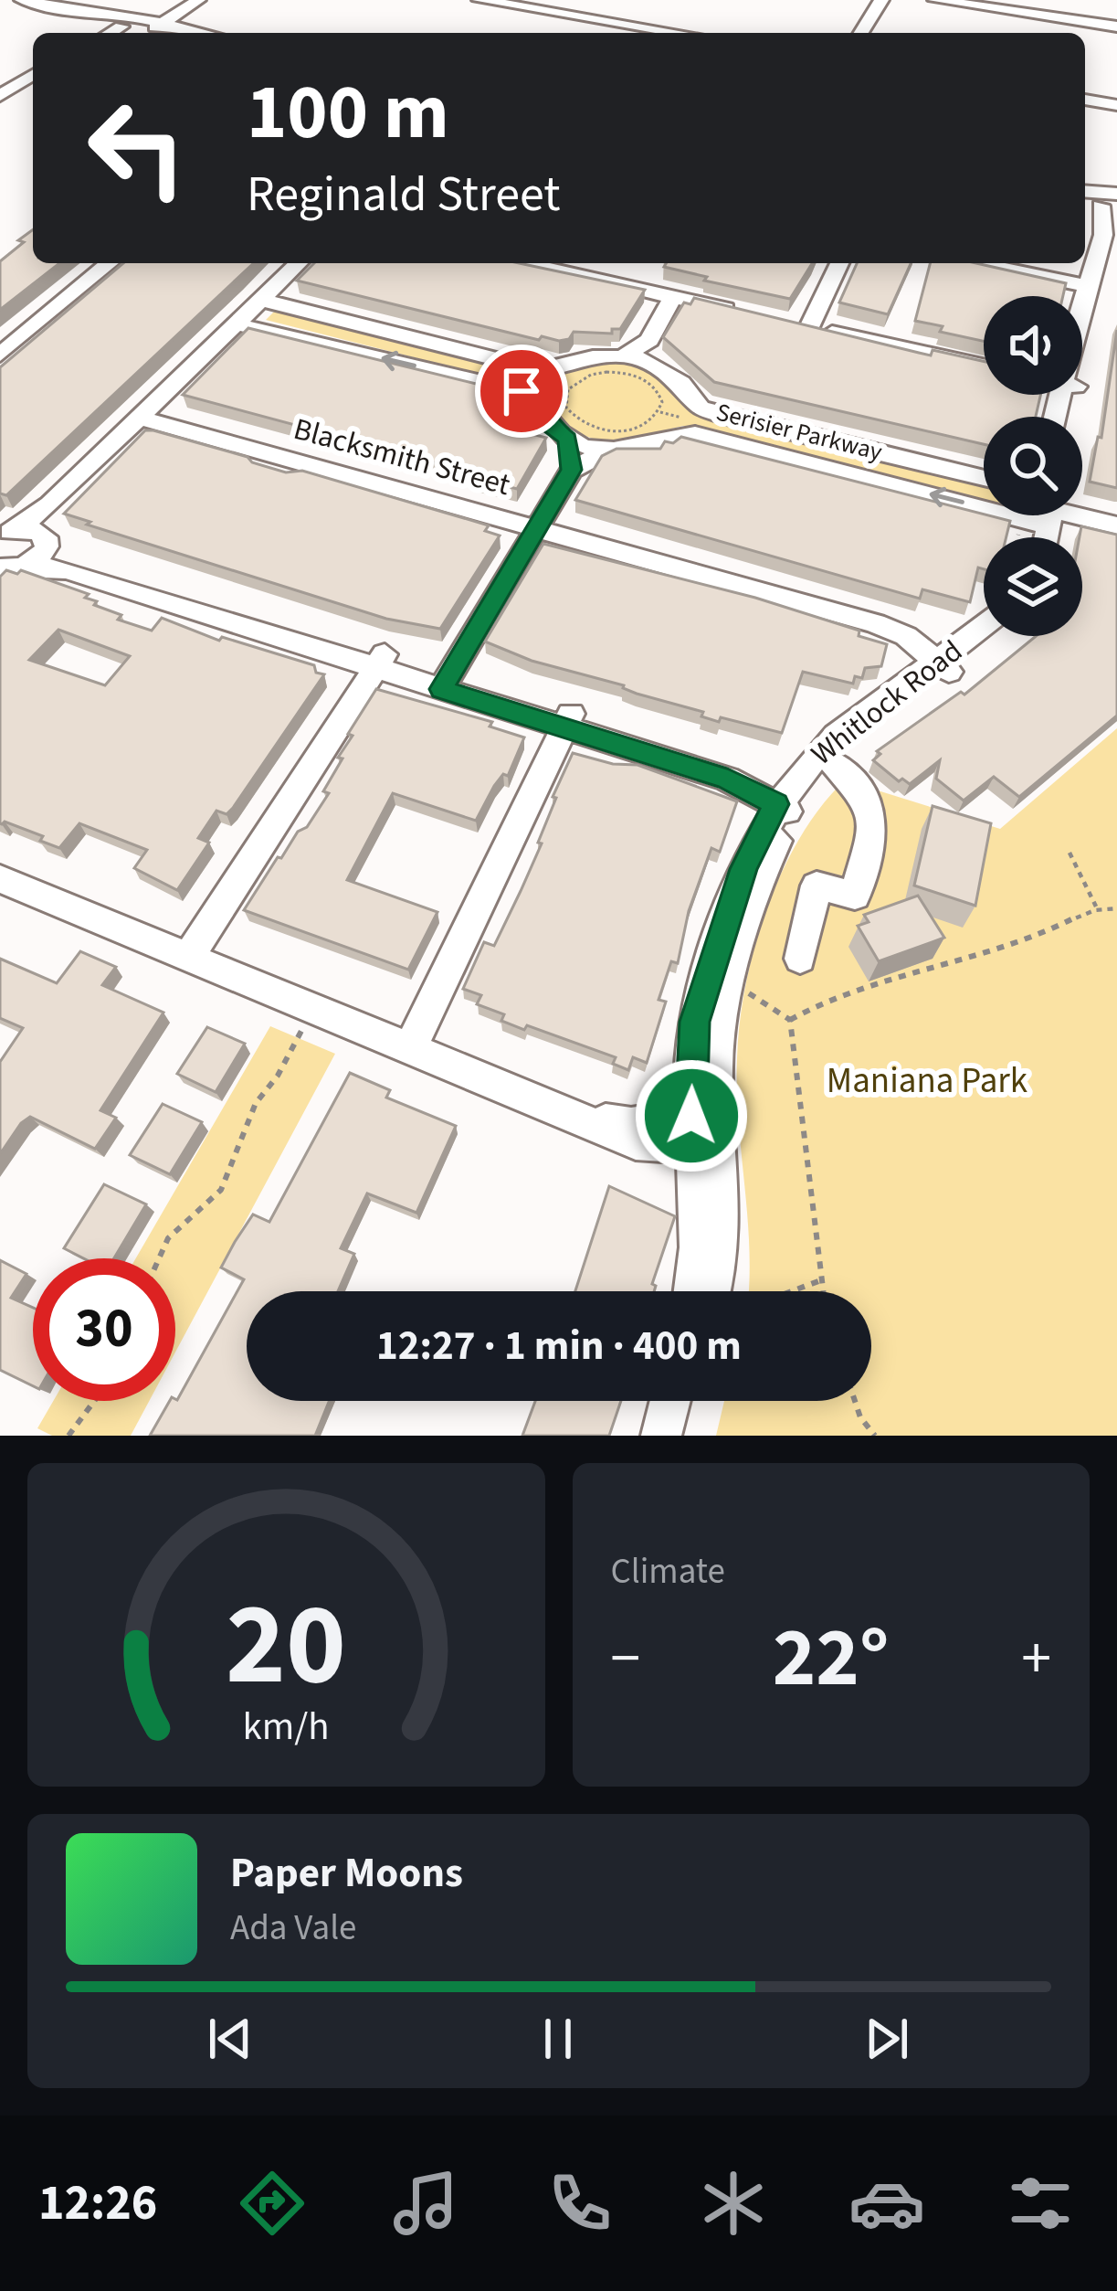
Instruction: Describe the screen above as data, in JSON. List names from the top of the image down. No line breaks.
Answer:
{"streets":{"street":["Serisier Parkway","Blacksmith Street","Whitlock Road"]},"crossings":[["Blacksmith Street","Whitlock Road"]],"parks":["Maniana Park"],"page":{"turn":["100 m","Reginald Street"],"limit":"30","trip":"12:27 · 1 min · 400 m","tile":"Climate","heat":["−","22°","+"],"song":["Paper Moons","Ada Vale"],"tabs":"12:26","gauge":["20","km/h"]}}
